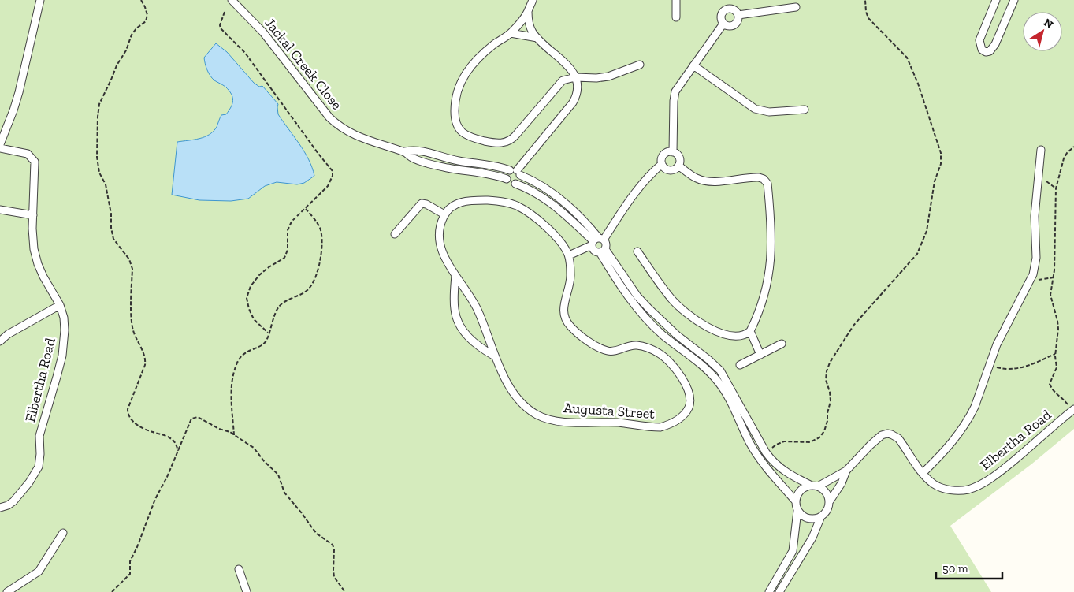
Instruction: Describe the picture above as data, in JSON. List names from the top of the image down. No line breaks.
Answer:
{"streets":{"street":["Jackal Creek Close","Elbertha Road","Augusta Street"]},"scale_bar":"50 m","north":"top right"}
